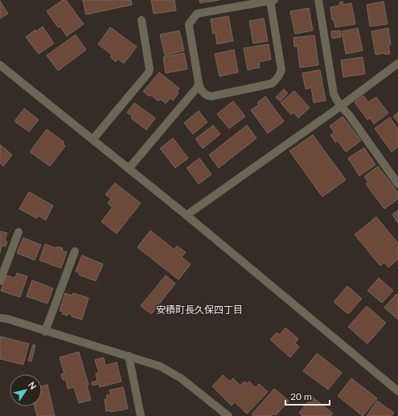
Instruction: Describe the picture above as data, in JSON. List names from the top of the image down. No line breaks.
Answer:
{"districts":["安積町長久保四丁目"],"scale_bar":"20 m","north":"top right"}
